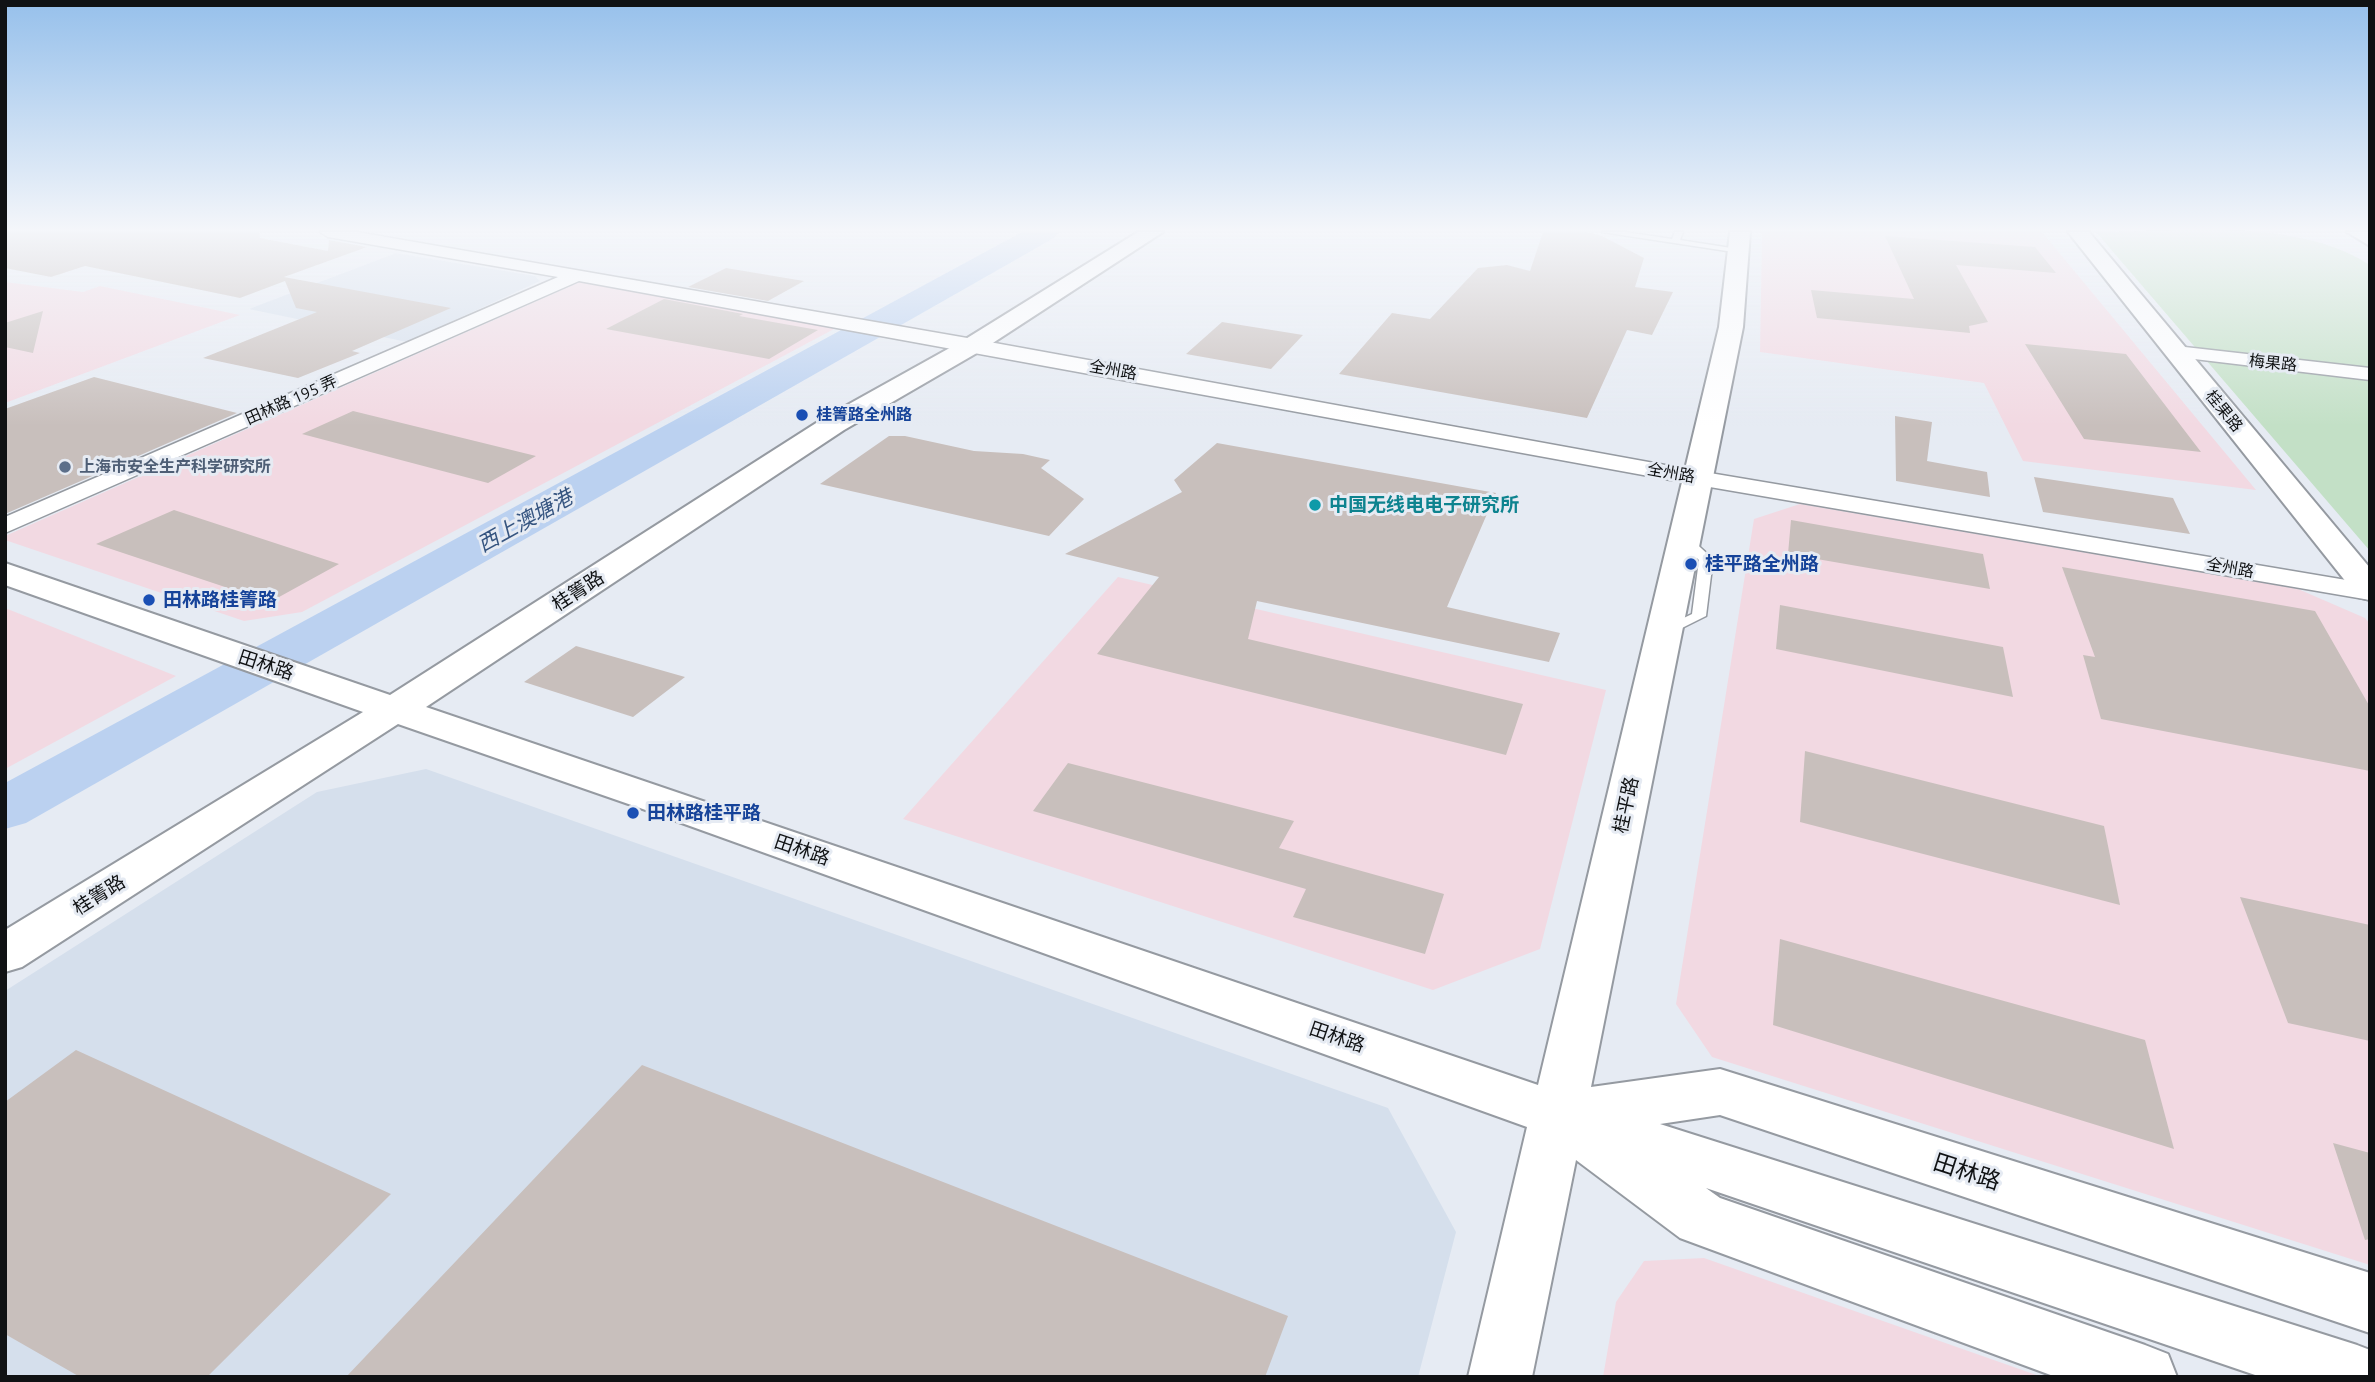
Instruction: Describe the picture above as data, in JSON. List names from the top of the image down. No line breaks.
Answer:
{"streets":{"street":["梅果路","全州路","田林路 195 弄","桂果路","桂箐路","田林路","桂平路"]},"crossings":[["梅果路","桂果路"],["全州路","桂果路"],["全州路","桂箐路"],["全州路","桂平路"],["桂箐路","田林路"],["田林路","桂平路"]],"water":["西上澳塘港"],"places":["桂箐路全州路","上海市安全生产科学研究所","中国无线电电子研究所","桂平路全州路","田林路桂箐路","田林路桂平路"]}
